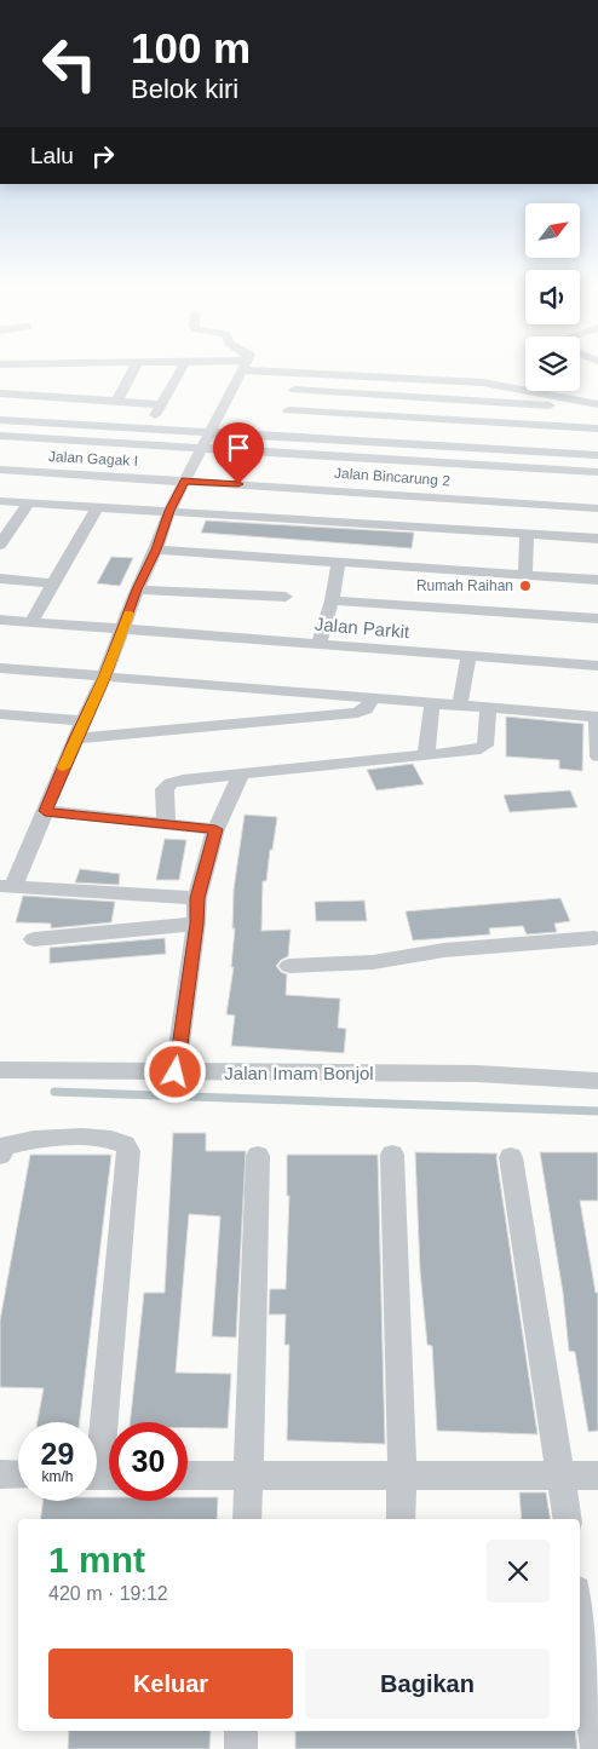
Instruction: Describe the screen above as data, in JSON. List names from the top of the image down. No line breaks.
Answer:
{"streets":{"street":["Jalan Gagak I","Jalan Bincarung 2","Jalan Parkit","Jalan Imam Bonjol"]},"crossings":[["Jalan Gagak I","Jalan Bincarung 2"]],"places":["Rumah Raihan"],"north":"top right","page":{"turn":["100 m","Belok kiri"],"then":"Lalu","speed":"29 km/h","limit":"30","heading":["1 mnt","420 m · 19:12"],"buttons":["Keluar","Bagikan"]}}
